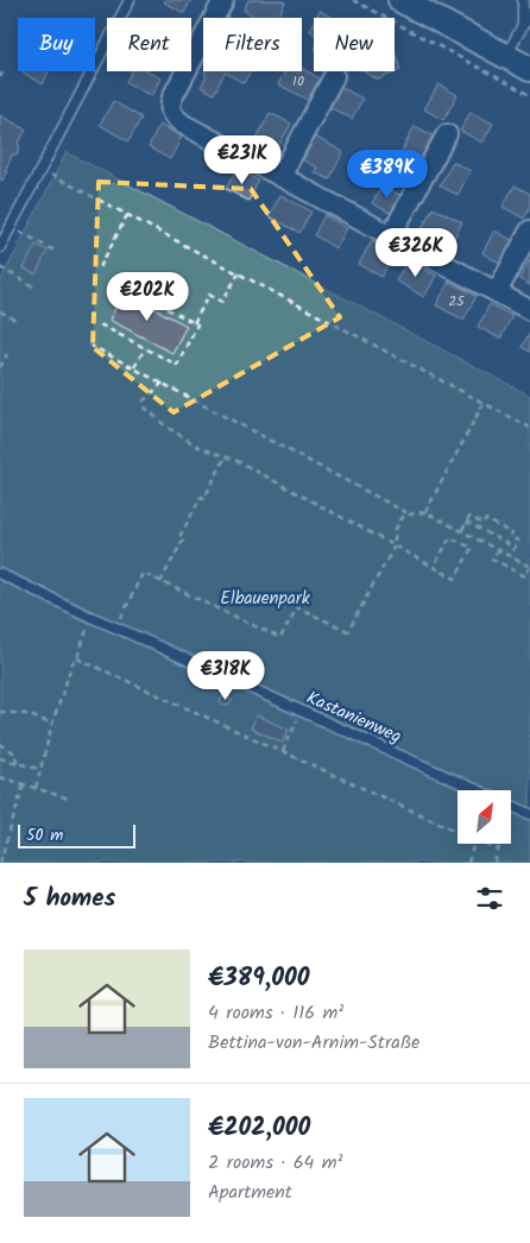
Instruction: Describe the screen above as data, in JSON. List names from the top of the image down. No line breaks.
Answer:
{"streets":{"lane":["Kastanienweg"]},"parks":["Elbauenpark"],"house_numbers":["10","25"],"scale_bar":"50 m","north":"top right","page":{"chip":["Buy","Rent","Filters","New"],"price":["€231K","€389K","€326K","€202K","€318K"],"scale":"50 m","heading":"5 homes","list":[{"name":"€389,000","note":"4 rooms · 116 m² · Bettina-von-Arnim-Straße"},{"name":"€202,000","note":"2 rooms · 64 m² · Apartment"}]}}
